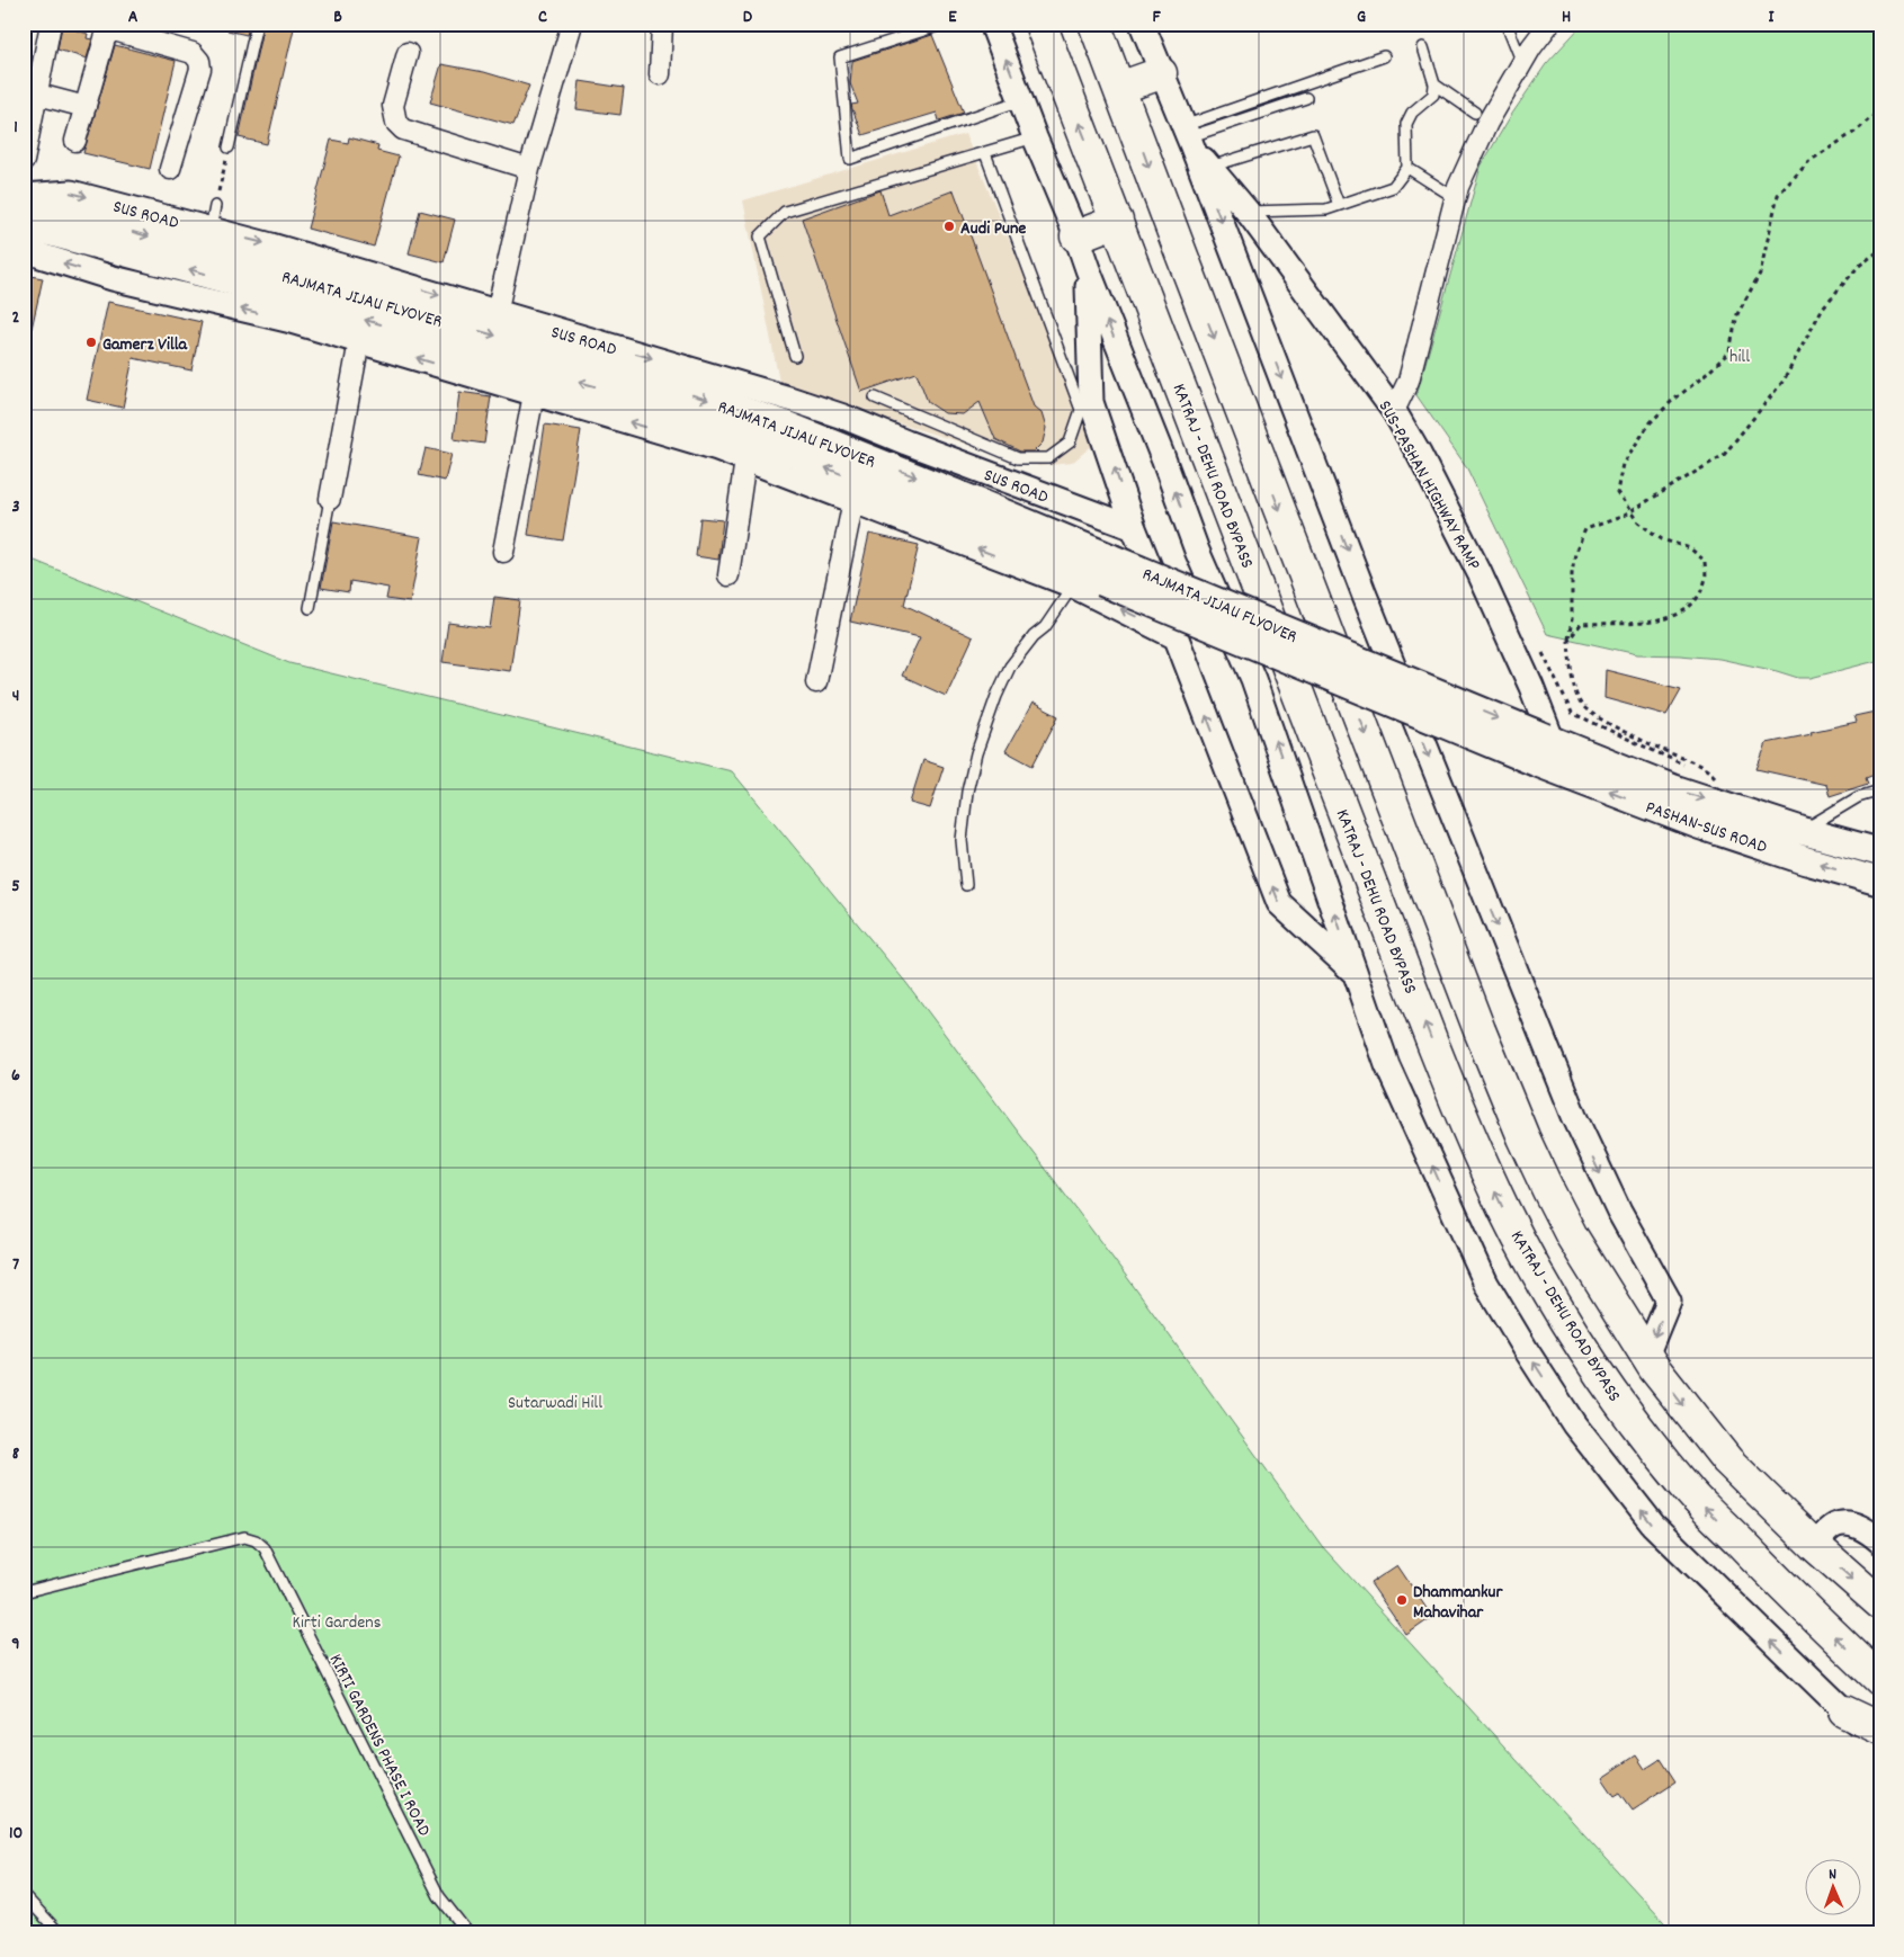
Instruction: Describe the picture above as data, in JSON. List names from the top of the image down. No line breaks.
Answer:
{"streets":{"highway":["KATRAJ - DEHU ROAD BYPASS"],"main road":["RAJMATA JIJAU FLYOVER","PASHAN-SUS ROAD"],"street":["SUS ROAD","SUS-PASHAN HIGHWAY RAMP"],"lane":["KIRTI GARDENS PHASE I ROAD"]},"crossings":[["SUS ROAD","RAJMATA JIJAU FLYOVER"],["RAJMATA JIJAU FLYOVER","SUS-PASHAN HIGHWAY RAMP"],["RAJMATA JIJAU FLYOVER","PASHAN-SUS ROAD"],["SUS-PASHAN HIGHWAY RAMP","PASHAN-SUS ROAD"]],"parks":["hill","Sutarwadi Hill","Kirti Gardens"],"places":["Audi Pune","Gamerz Villa","Dhammankur Mahavihar"],"north":"top","grid":{"columns":["A","B","C","D","E","F","G","H","I"],"rows":["1","2","3","4","5","6","7","8","9","10"]}}
